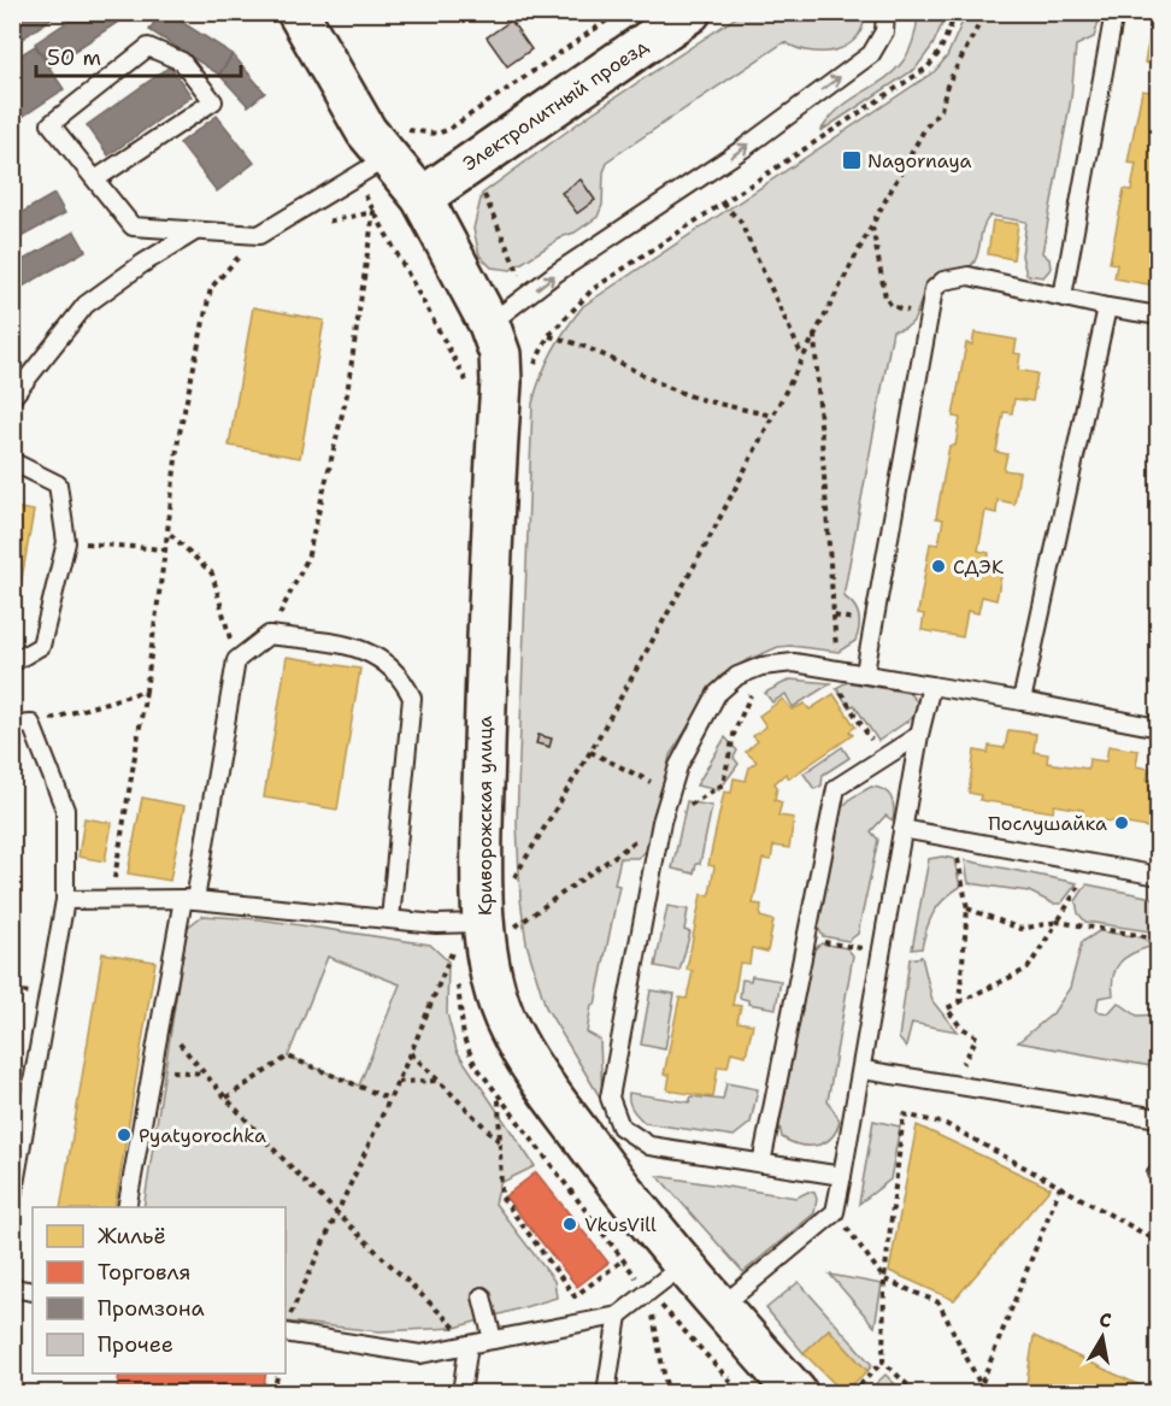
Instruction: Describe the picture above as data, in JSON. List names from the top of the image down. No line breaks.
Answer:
{"streets":{"street":["Электролитный проезд","Криворожская улица"]},"crossings":[["Электролитный проезд","Криворожская улица"]],"places":{"transit":["Nagornaya"],"other":["СДЭК","Послушайка","Pyatyorochka","VkusVill"]},"legend":["Жильё","Торговля","Промзона","Прочее"],"scale_bar":"50 m","north":"top"}
